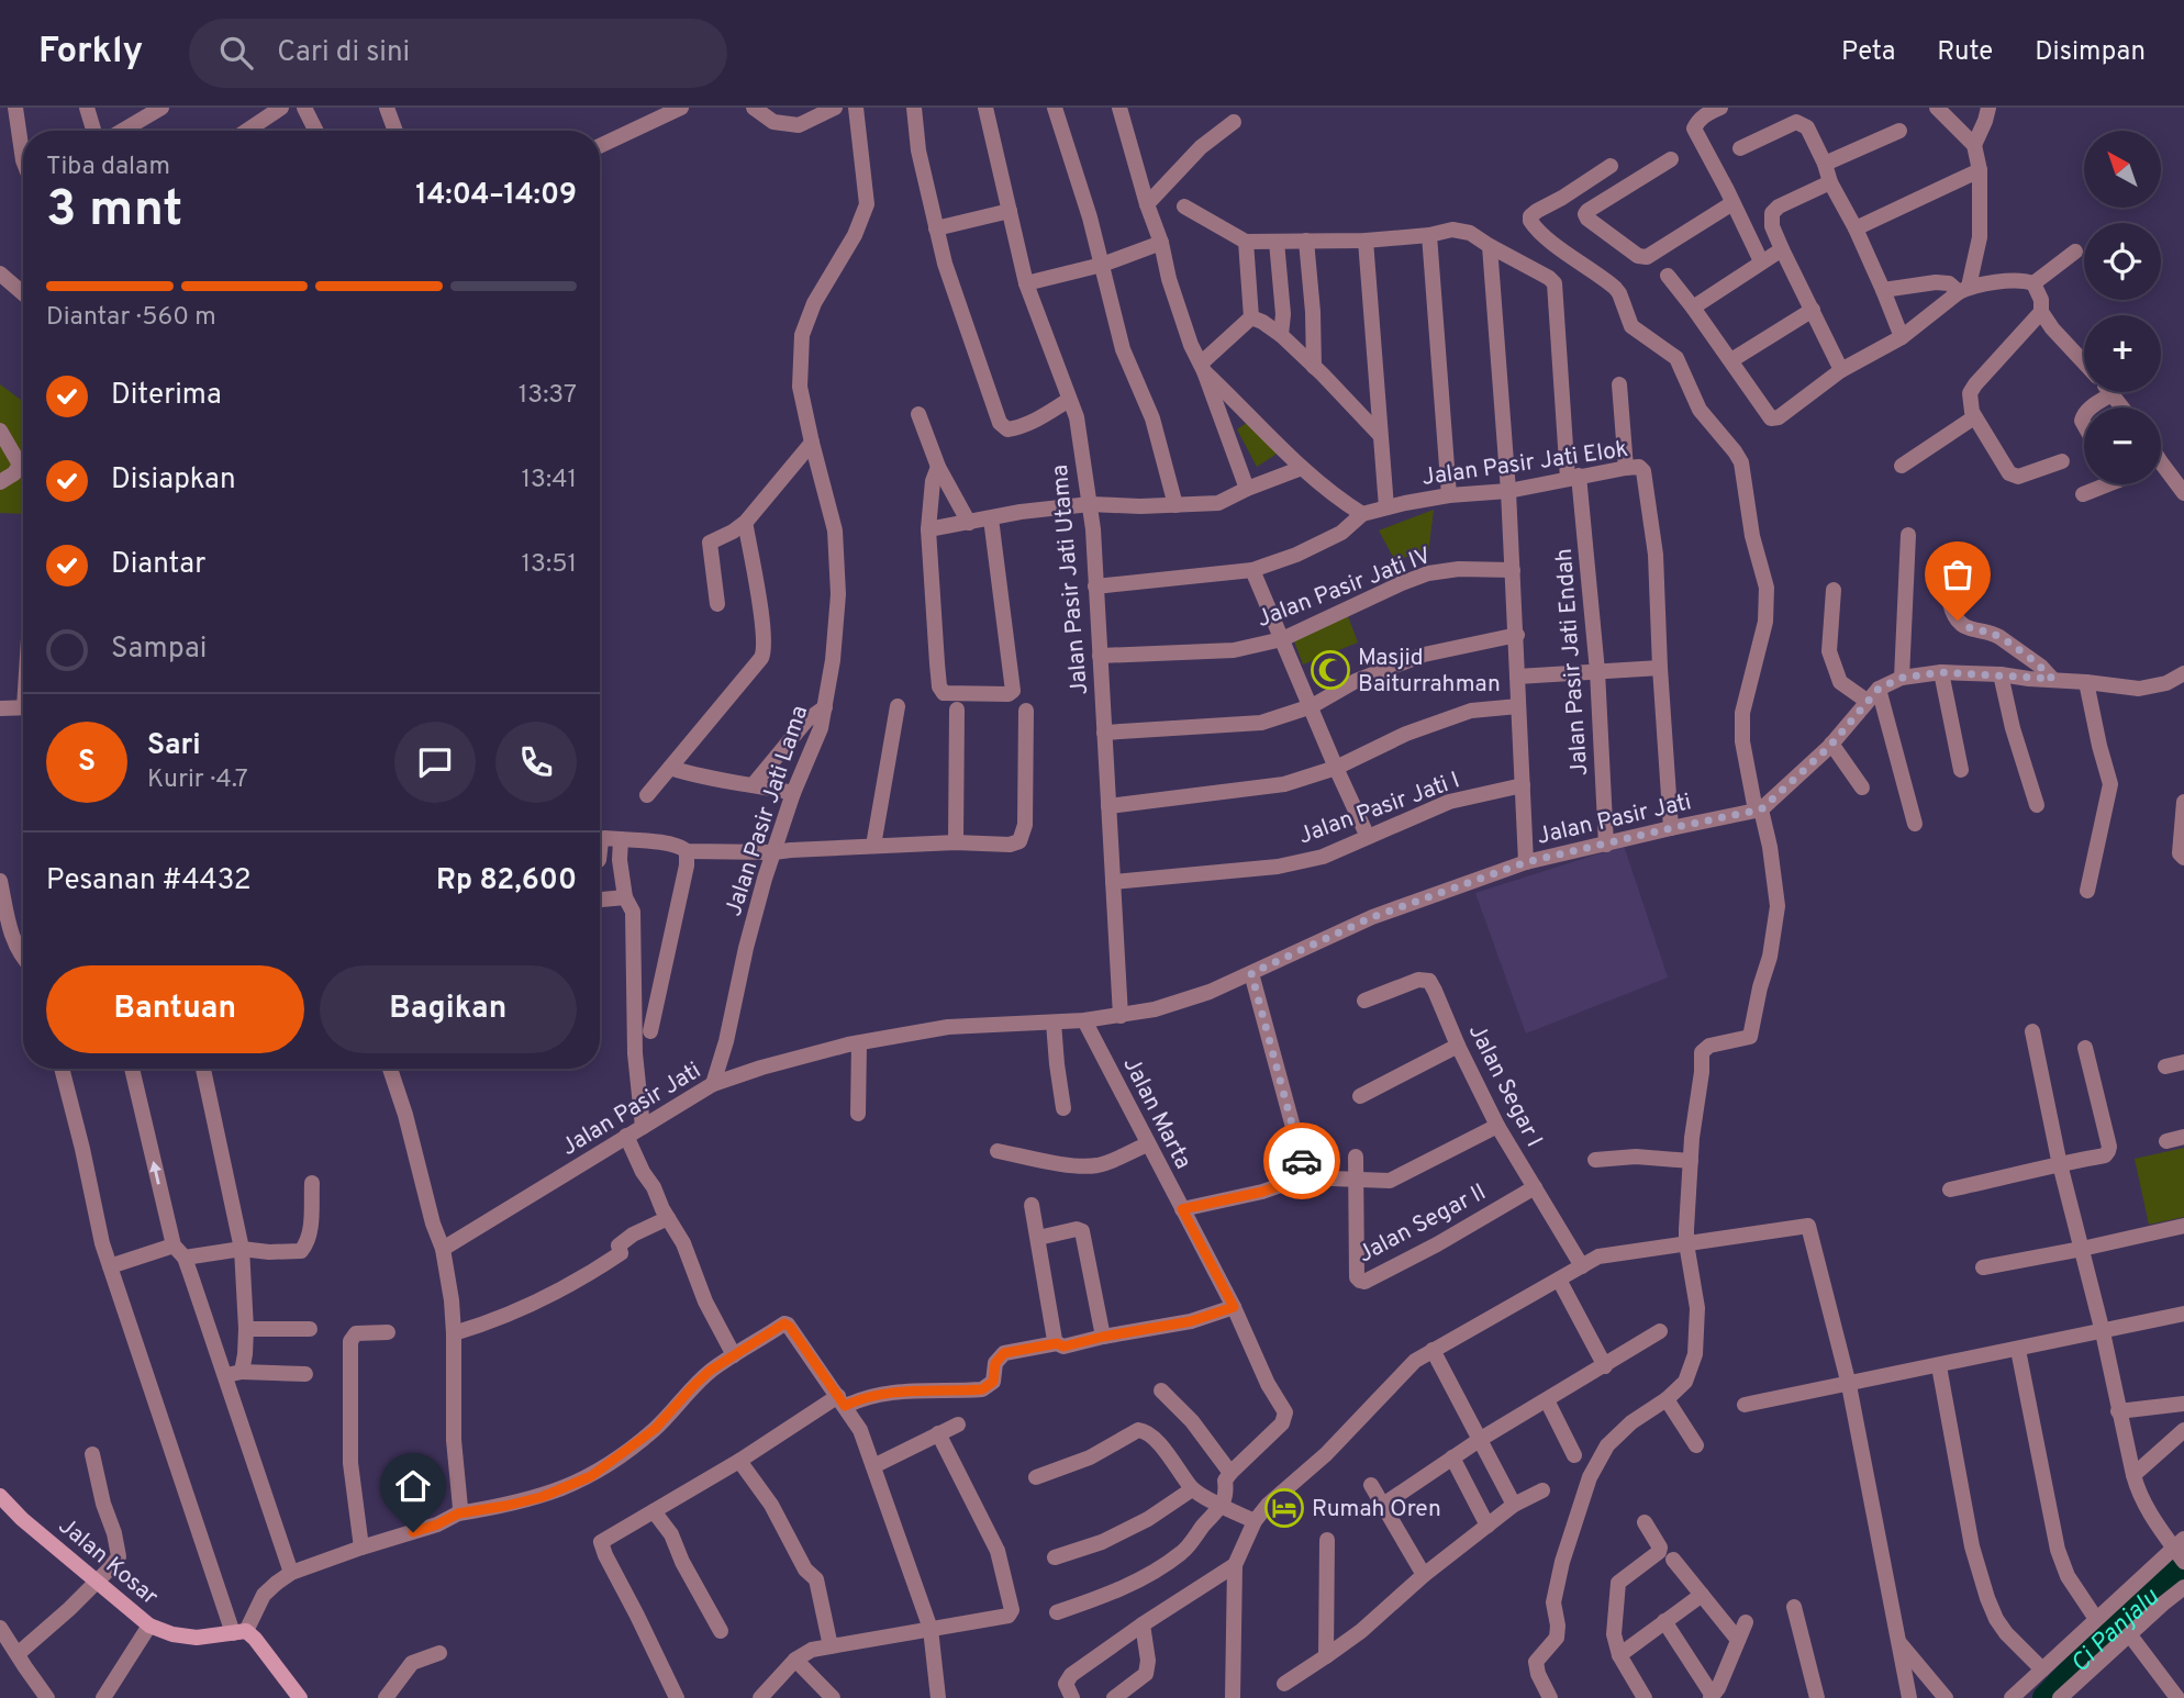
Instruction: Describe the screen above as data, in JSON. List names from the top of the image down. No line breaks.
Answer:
{"streets":{"street":["Jalan Pasir Jati Elok","Jalan Pasir Jati Utama","Jalan Pasir Jati IV","Jalan Pasir Jati Endah","Jalan Pasir Jati I","Jalan Pasir Jati Lama","Jalan Pasir Jati","Jalan Segar I","Jalan Marta","Jalan Segar II","Jalan Kosar"]},"crossings":[["Jalan Pasir Jati Elok","Jalan Pasir Jati Endah"],["Jalan Pasir Jati Elok","Jalan Pasir Jati"],["Jalan Pasir Jati Utama","Jalan Pasir Jati IV"],["Jalan Pasir Jati Utama","Jalan Pasir Jati I"],["Jalan Pasir Jati Utama","Jalan Pasir Jati"],["Jalan Pasir Jati Endah","Jalan Pasir Jati"],["Jalan Pasir Jati Lama","Jalan Pasir Jati"],["Jalan Pasir Jati","Jalan Marta"],["Jalan Segar I","Jalan Segar II"]],"water":["Ci Panjalu"],"places":{"mosque":["Masjid Baiturrahman"],"hotel":["Rumah Oren"]},"north":"top left","page":{"header":"Forkly","search":"Cari di sini","nav":["Peta","Rute","Disimpan"],"map_buttons":["+","−"],"heading":["3 mnt","Tiba dalam","14:04–14:09"],"panel":["Sari","Kurir · 4.7","Pesanan #4432","Rp 82,600"],"bar":"Diantar · 560 m","list":[["Diterima","13:37"],["Disiapkan","13:41"],["Diantar","13:51"],"Sampai"],"round":"S","buttons":["Bantuan","Bagikan"]}}
